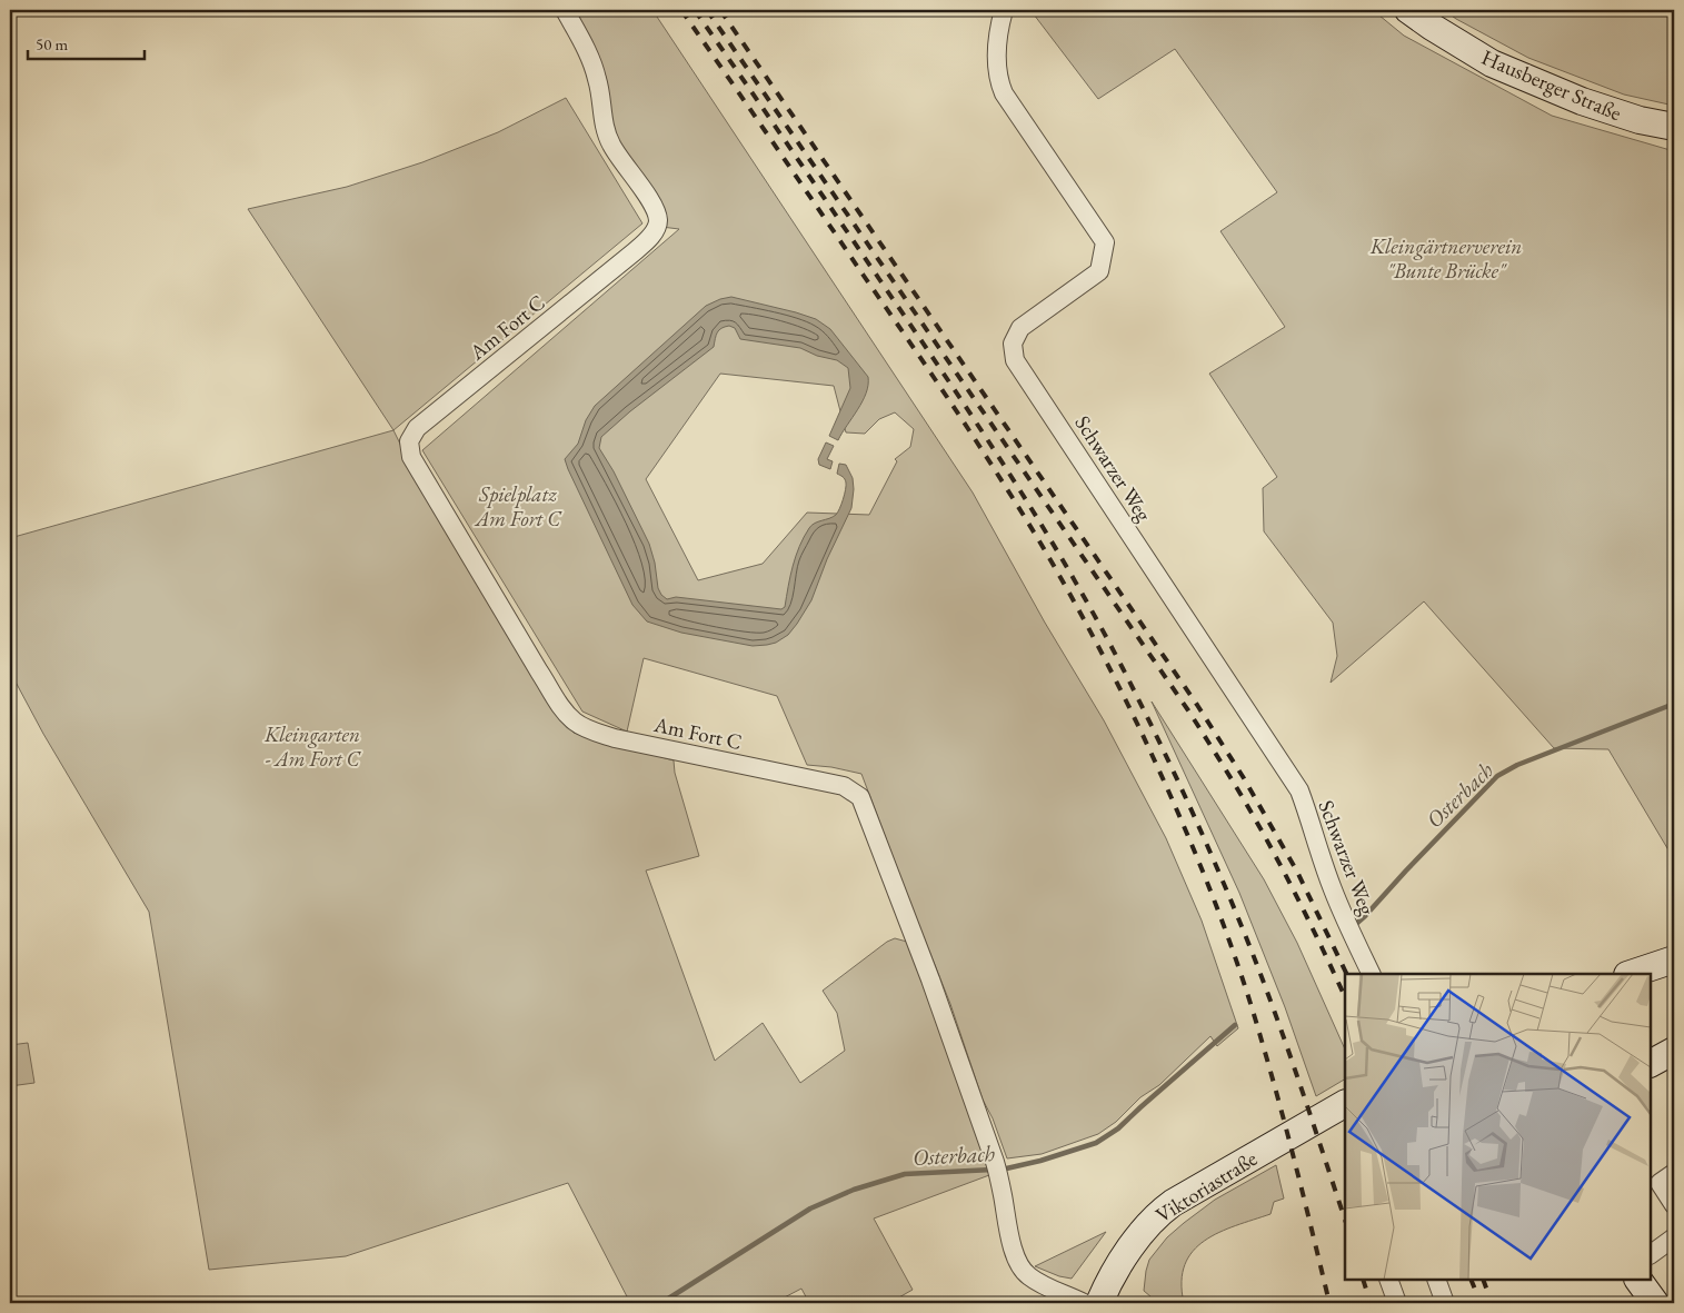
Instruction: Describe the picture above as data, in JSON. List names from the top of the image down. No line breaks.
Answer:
{"streets":{"main road":["Hausberger Straße","Viktoriastraße"],"street":["Am Fort C","Schwarzer Weg"]},"water":["Osterbach"],"parks":["Kleingärtnerverein \"Bunte Brücke\"","Spielplatz Am Fort C","Kleingarten - Am Fort C"],"scale_bar":"50 m"}
